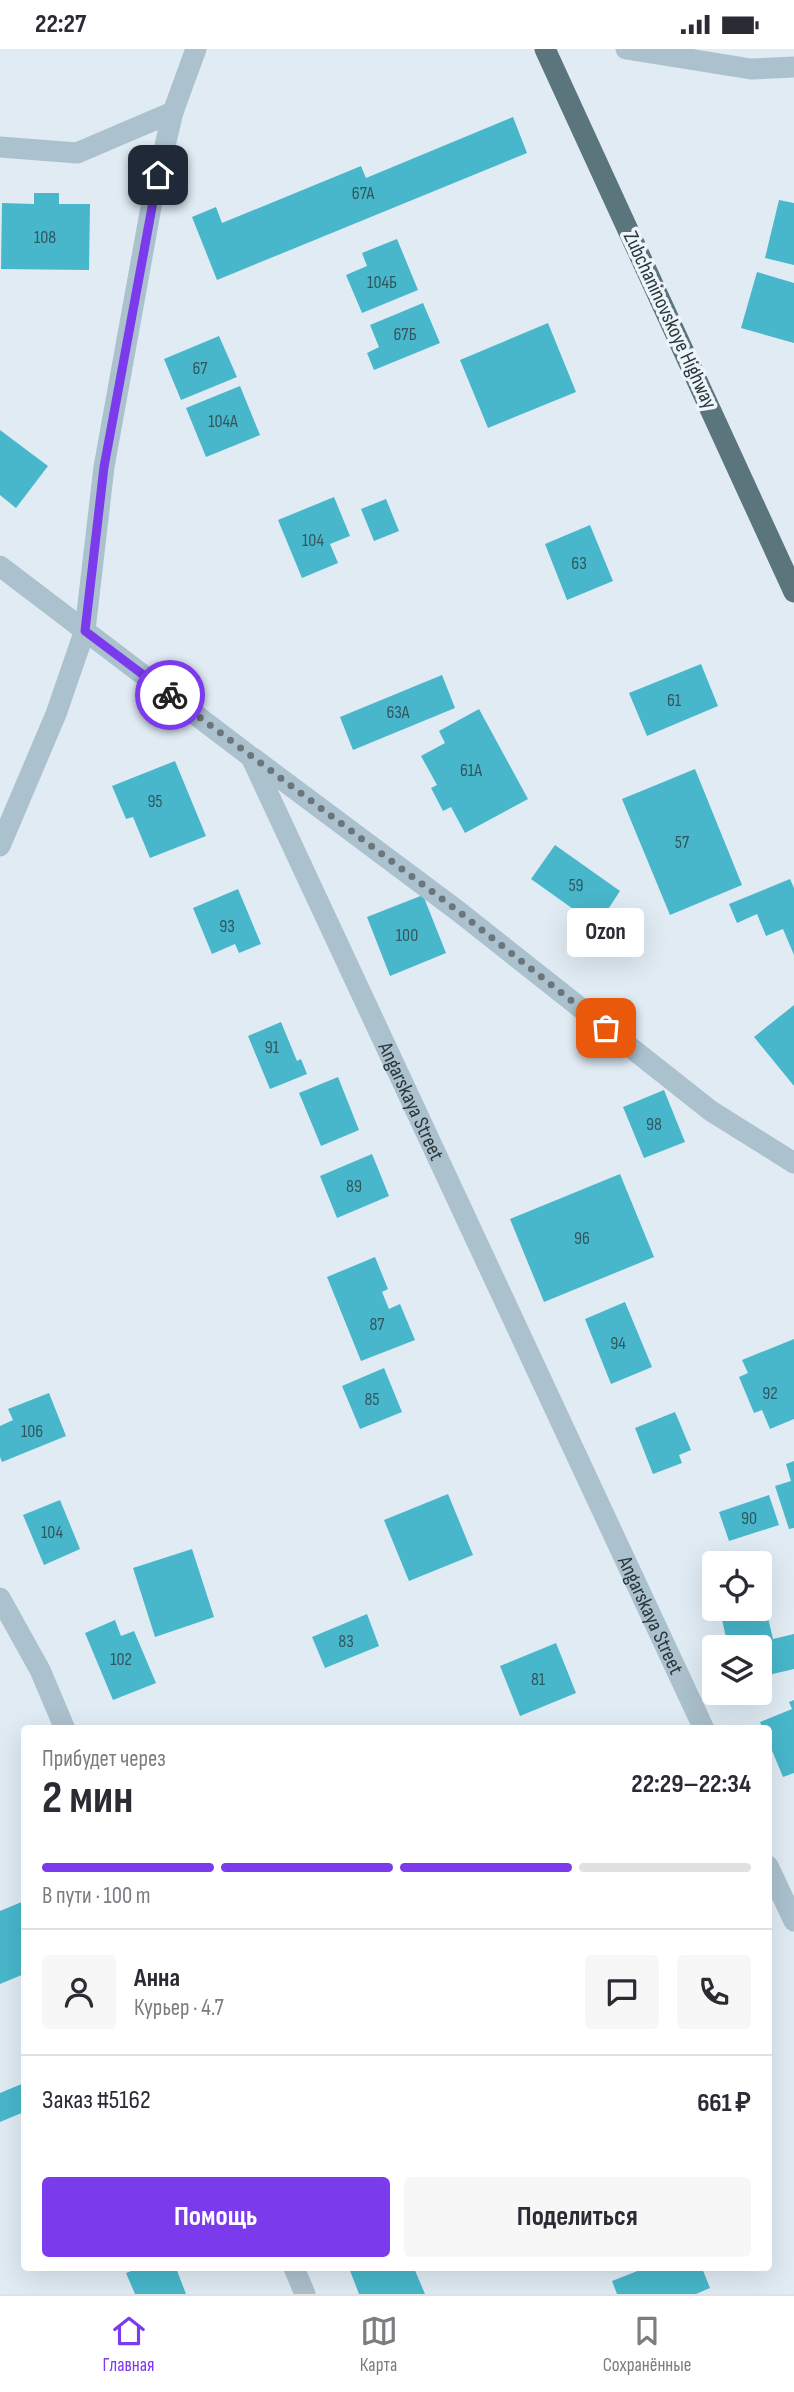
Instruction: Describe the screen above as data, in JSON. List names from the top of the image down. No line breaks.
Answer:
{"streets":{"main road":["Zubchaninovskoye Highway"],"street":["Angarskaya Street"]},"places":["Ozon"],"house_numbers":["67А","108","104Б","67Б","67","104А","104","63","61","63А","61А","95","57","59","93","100","91","98","89","96","87","94","92","85","106","90","104","83","102","81"],"page":{"status":"22:27","bubble":"Ozon","heading":["2 мин","Прибудет через","22:29–22:34"],"panel":["Анна","Курьер · 4.7","Заказ #5162","661 ₽"],"bar":"В пути · 100 m","buttons":["Помощь","Поделиться"],"tabs":["Главная","Карта","Сохранённые"]}}
